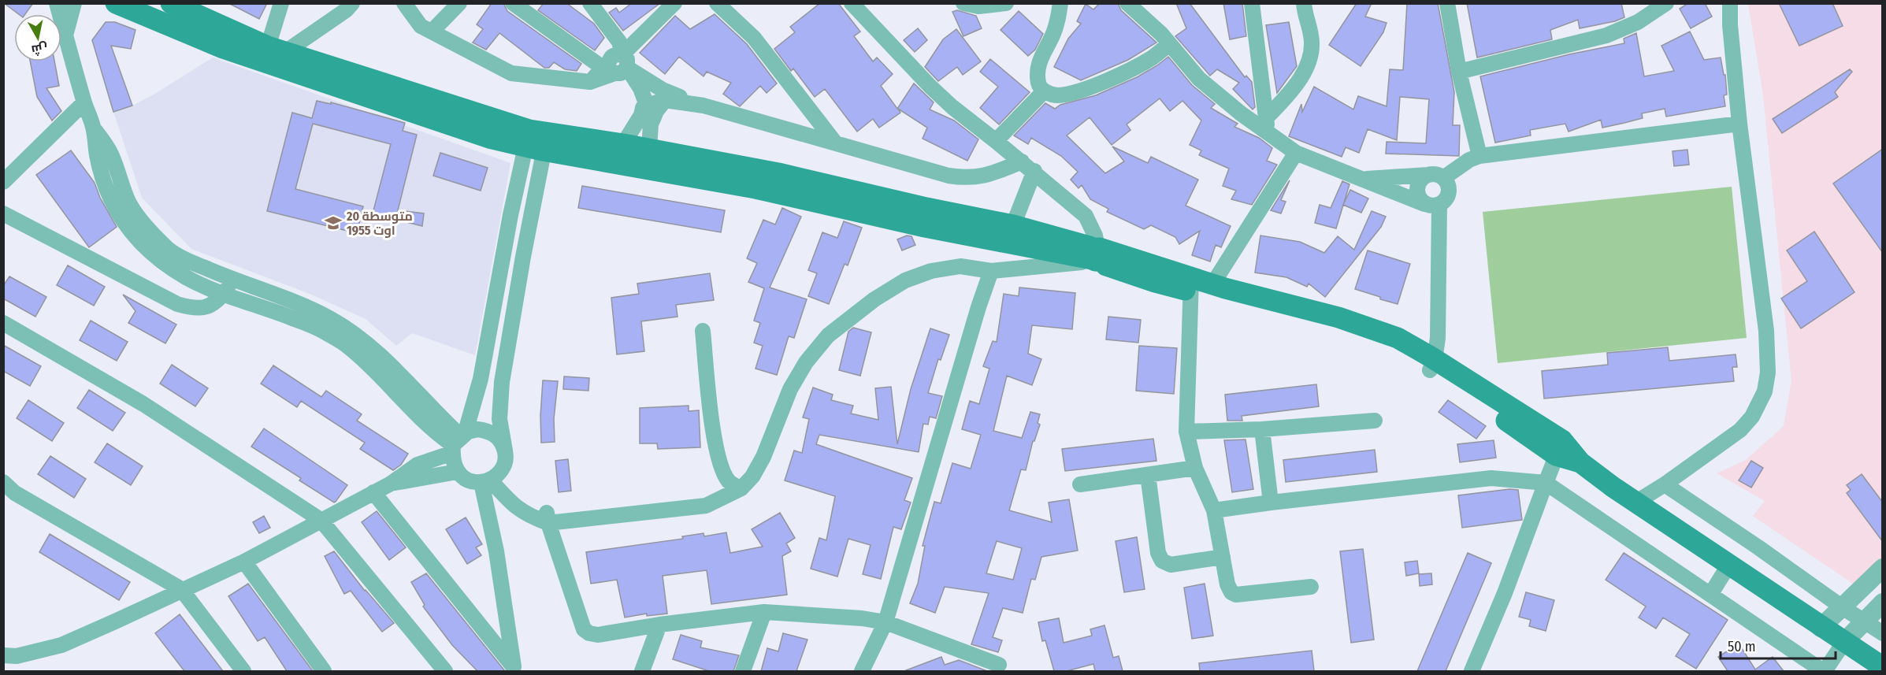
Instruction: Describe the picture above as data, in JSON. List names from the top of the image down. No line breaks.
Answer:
{"places":{"school or university":["متوسطة 20 اوت 1955"]},"scale_bar":"50 m","north":"bottom"}
